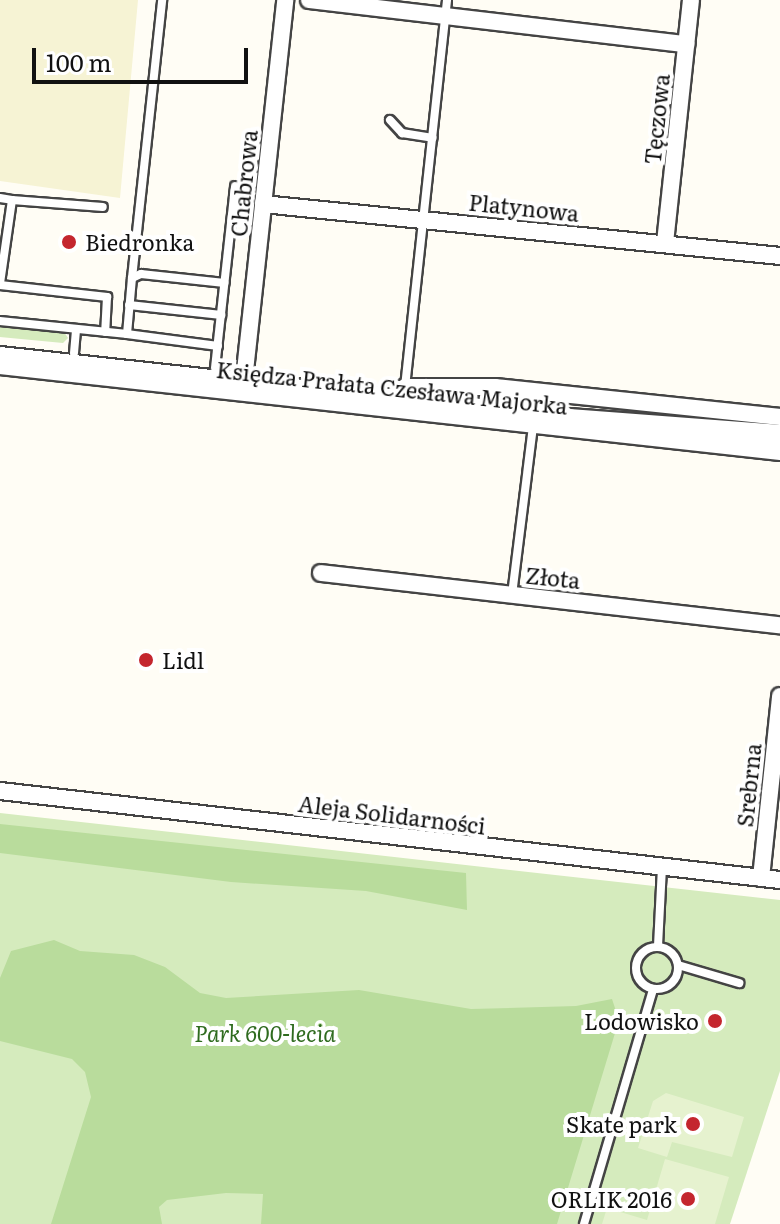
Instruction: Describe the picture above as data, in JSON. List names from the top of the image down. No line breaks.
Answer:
{"streets":{"street":["Tęczowa","Chabrowa","Platynowa","Księdza Prałata Czesława Majorka","Złota","Srebrna","Aleja Solidarności"]},"crossings":[["Tęczowa","Platynowa"],["Chabrowa","Platynowa"],["Chabrowa","Księdza Prałata Czesława Majorka"],["Srebrna","Aleja Solidarności"]],"parks":["Park 600-lecia"],"places":["Biedronka","Lidl","Lodowisko","Skate park","ORLIK 2016"],"scale_bar":"100 m"}
